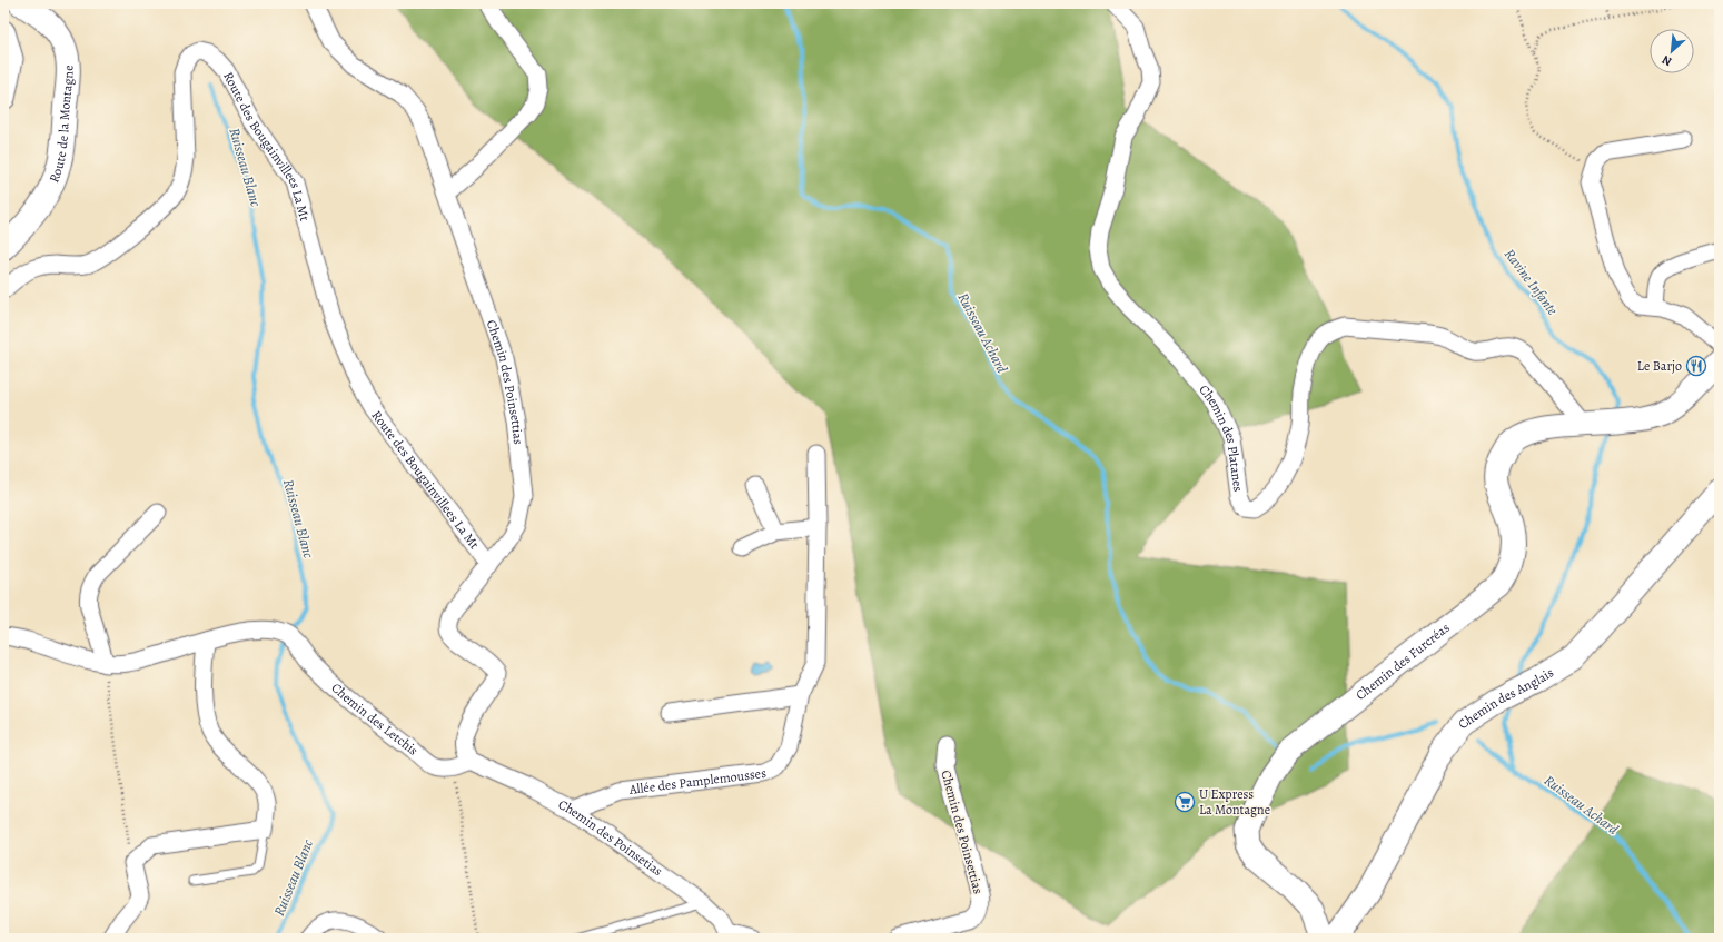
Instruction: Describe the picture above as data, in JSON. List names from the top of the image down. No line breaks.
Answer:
{"streets":{"street":["Route de la Montagne","Route des Bougainvillees La Mt","Chemin des Poinsettias","Chemin des Platanes","Chemin des Furcréas","Chemin des Anglais","Chemin des Letchis","Allée des Pamplemousses","Chemin des Poinsetias"]},"crossings":[["Route des Bougainvillees La Mt","Chemin des Poinsettias"],["Chemin des Poinsettias","Chemin des Letchis"],["Chemin des Poinsettias","Chemin des Poinsetias"],["Chemin des Platanes","Chemin des Furcréas"],["Chemin des Letchis","Chemin des Poinsetias"],["Allée des Pamplemousses","Chemin des Poinsetias"]],"water":["Ruisseau Blanc","Ravine Infante","Ruisseau Achard"],"places":{"restaurant":["Le Barjo"],"supermarket":["U Express La Montagne"]},"north":"bottom left"}
